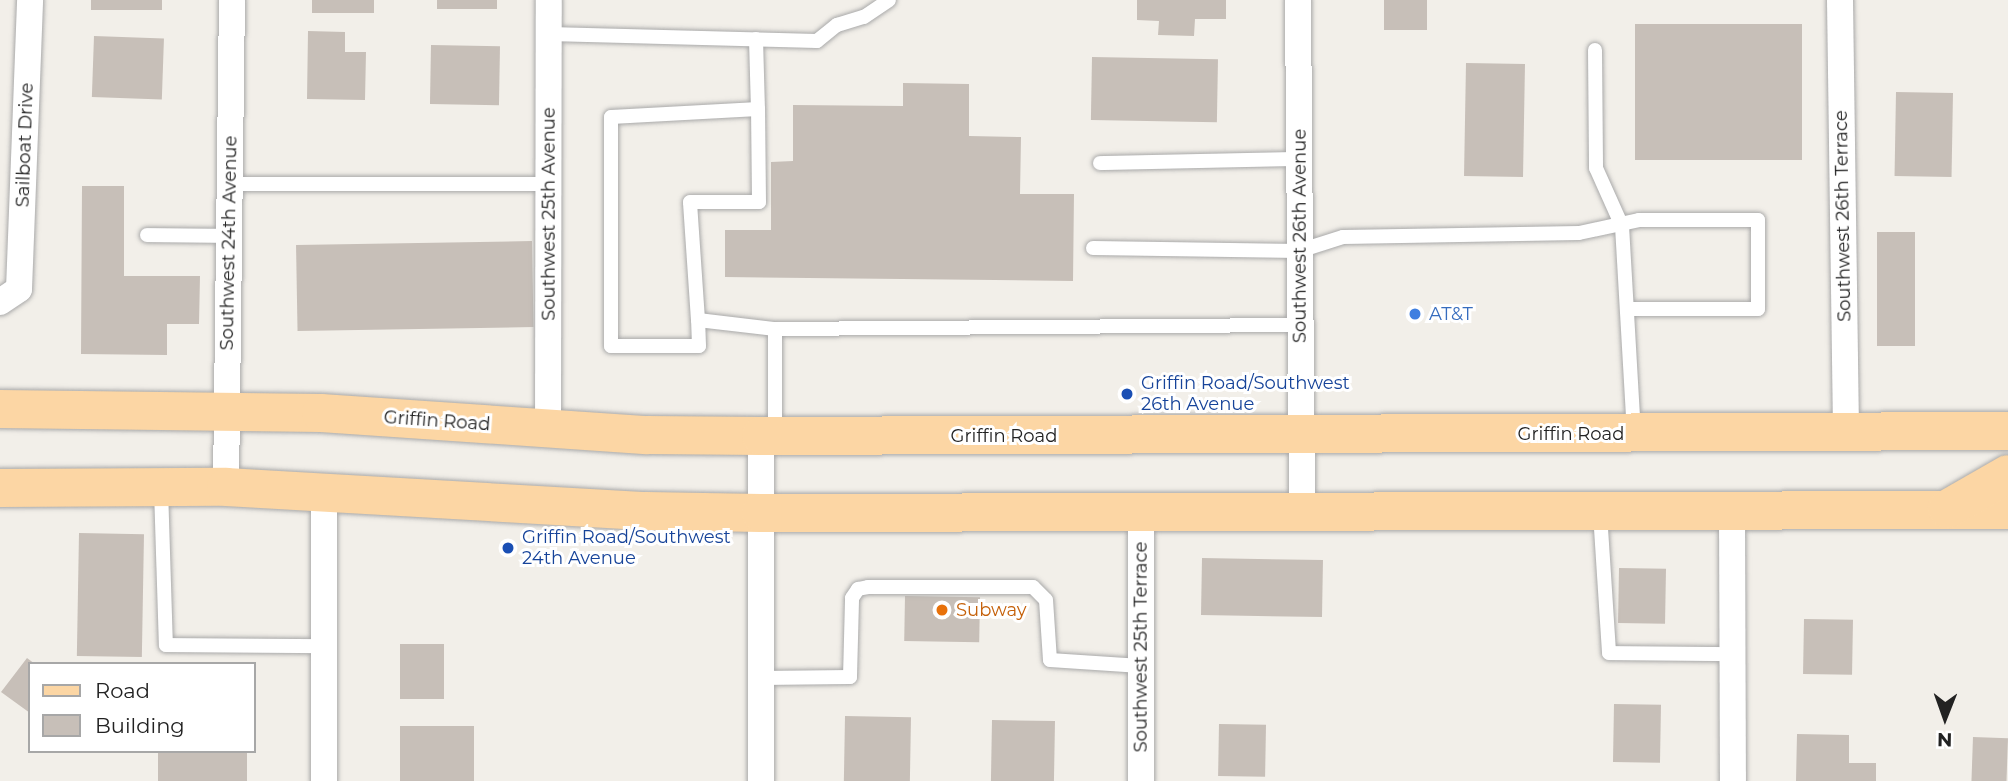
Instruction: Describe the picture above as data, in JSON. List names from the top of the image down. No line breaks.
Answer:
{"streets":{"main road":["Griffin Road"],"street":["Sailboat Drive","Southwest 25th Avenue","Southwest 26th Terrace","Southwest 26th Avenue","Southwest 24th Avenue","Southwest 25th Terrace"]},"crossings":[["Southwest 25th Avenue","Griffin Road"],["Southwest 26th Terrace","Griffin Road"],["Southwest 26th Avenue","Griffin Road"],["Southwest 24th Avenue","Griffin Road"]],"places":["AT&T","Griffin Road/Southwest 26th Avenue","Griffin Road/Southwest 24th Avenue","Subway"],"legend":["Road","Building"],"north":"bottom"}
